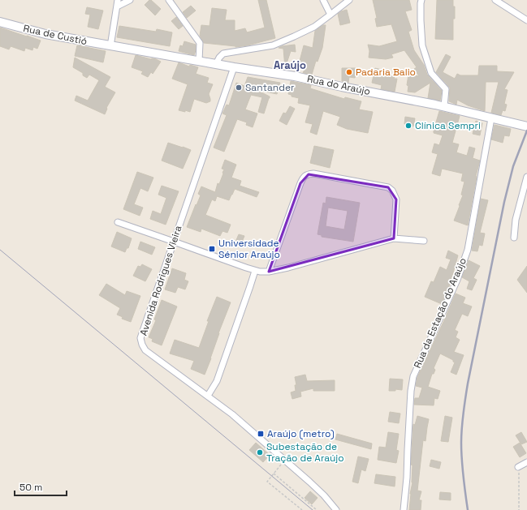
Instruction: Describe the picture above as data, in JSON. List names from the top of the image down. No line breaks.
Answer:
{"streets":{"main road":["Rua de Custió","Rua do Araújo"],"street":["Avenida Rodrigues Vieira","Rua da Estação do Araújo"]},"crossings":[["Rua de Custió","Rua do Araújo"],["Rua do Araújo","Avenida Rodrigues Vieira"],["Rua do Araújo","Rua da Estação do Araújo"]],"districts":["Araújo"],"places":{"other":["Padaria Balio","Santander","Clínica Sempri","Subestação de Tração de Araújo"],"transit":["Universidade Sénior Araújo","Araújo (metro)"]},"scale_bar":"50 m"}
